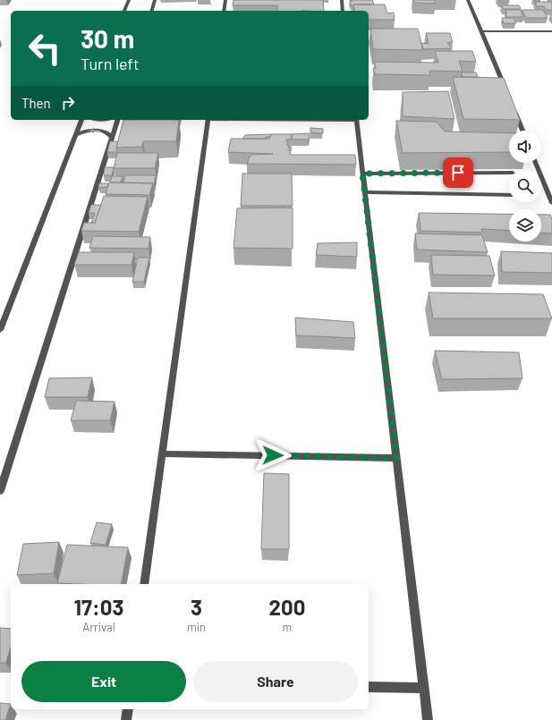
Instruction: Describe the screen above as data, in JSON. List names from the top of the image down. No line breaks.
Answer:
{"page":{"turn":["30 m","Turn left"],"then":"Then","eta":["17:03","Arrival","3","min","200","m"],"buttons":["Exit","Share"]}}
